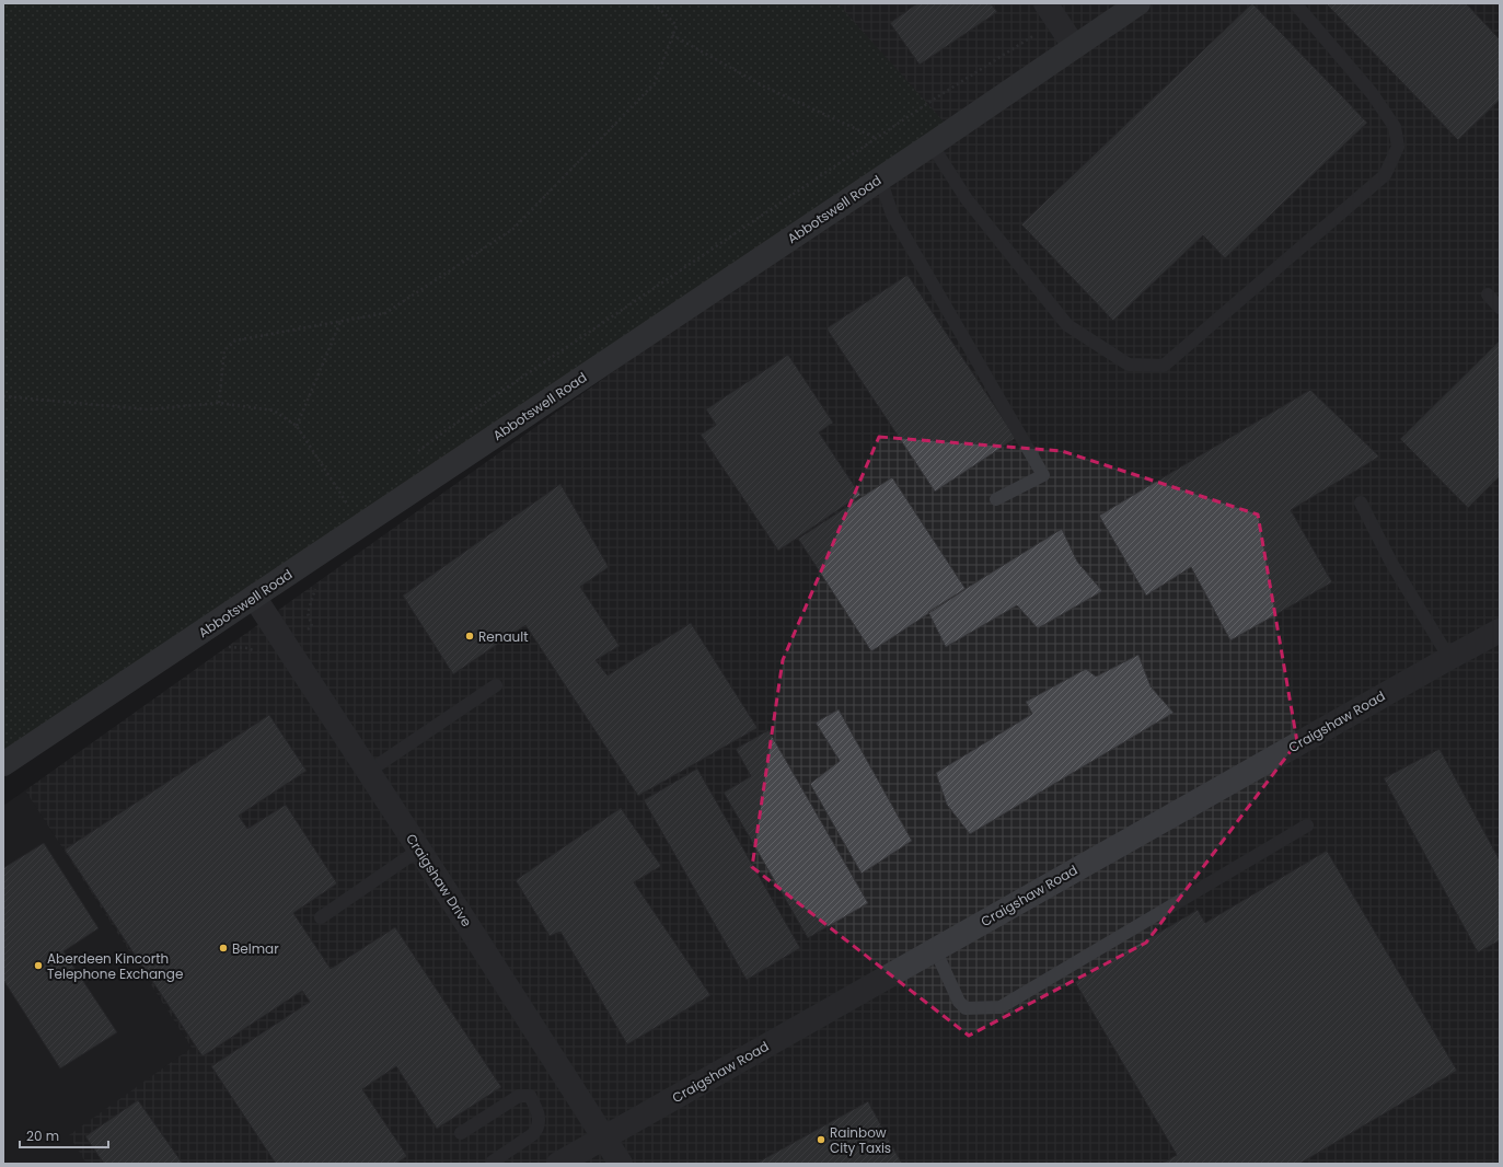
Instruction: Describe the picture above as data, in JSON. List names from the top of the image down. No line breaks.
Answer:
{"streets":{"street":["Abbotswell Road","Craigshaw Road","Craigshaw Drive"]},"crossings":[["Abbotswell Road","Craigshaw Drive"],["Craigshaw Road","Craigshaw Drive"]],"places":["Renault","Belmar","Aberdeen Kincorth Telephone Exchange","Rainbow City Taxis"],"scale_bar":"20 m"}
